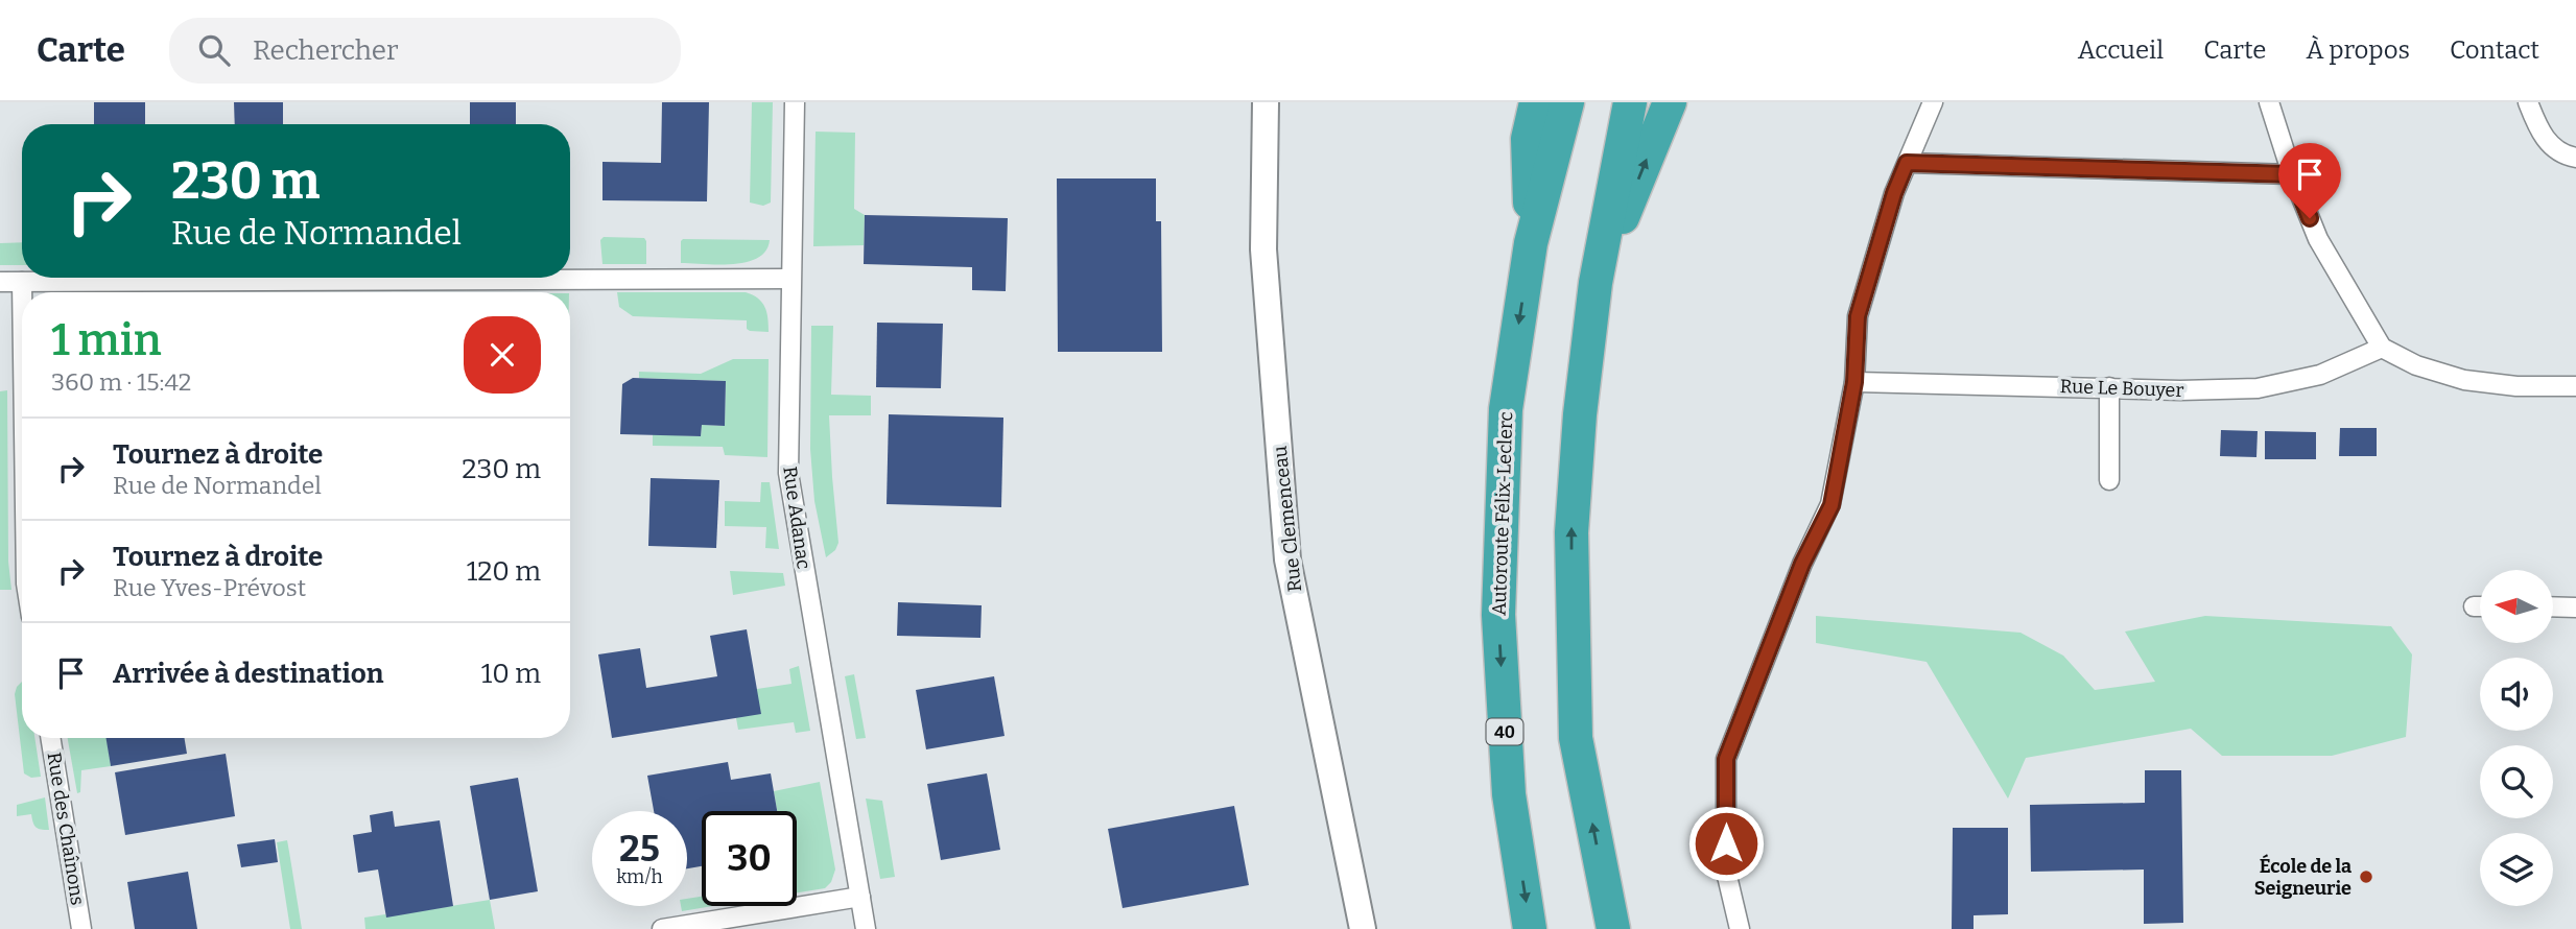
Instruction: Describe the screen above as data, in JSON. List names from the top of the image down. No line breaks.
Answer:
{"streets":{"highway":["Autoroute Félix-Leclerc","40"],"street":["Rue Le Bouyer","Rue Adanac","Rue Clemenceau","Rue des Chaînons"]},"places":["École de la Seigneurie"],"north":"left","page":{"header":"Carte","search":"Rechercher","nav":["Accueil","Carte","À propos","Contact"],"turn":["230 m","Rue de Normandel"],"heading":["1 min","360 m · 15:42"],"list":[{"name":"Tournez à droite","note":"Rue de Normandel","value":"230 m"},{"name":"Tournez à droite","note":"Rue Yves-Prévost","value":"120 m"},{"name":"Arrivée à destination","value":"10 m"}],"speed":"25 km/h","limit":"30"}}
